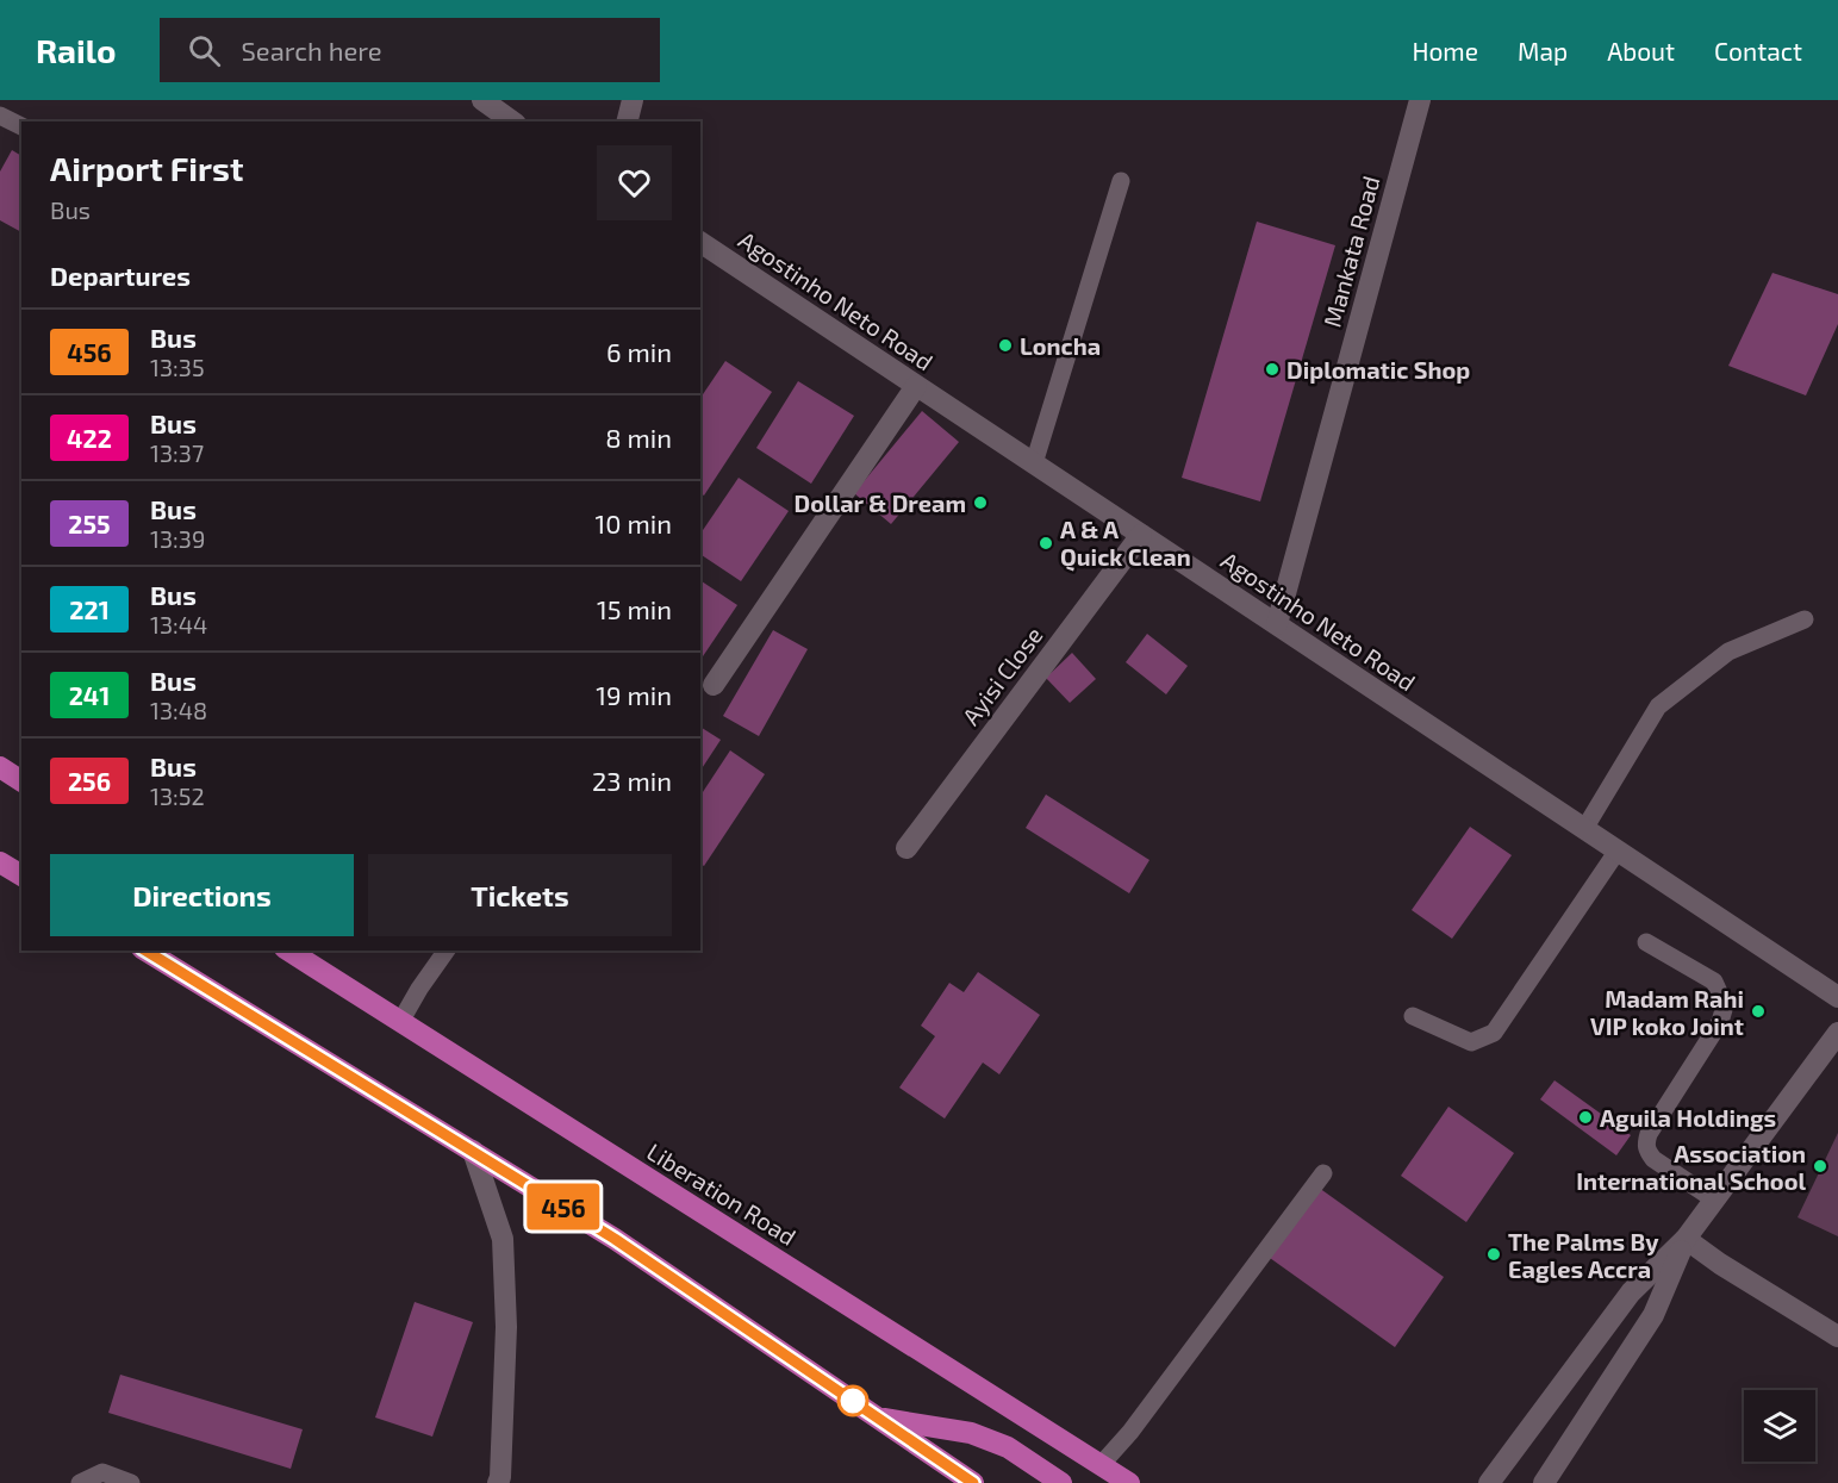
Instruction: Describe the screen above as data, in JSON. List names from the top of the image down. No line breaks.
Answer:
{"streets":{"highway":["Liberation Road"],"street":["Mankata Road","Agostinho Neto Road","Ayisi Close"]},"crossings":[["Mankata Road","Agostinho Neto Road"],["Agostinho Neto Road","Ayisi Close"]],"places":["Loncha","Diplomatic Shop","Dollar & Dream","A & A Quick Clean","Madam Rahi VIP koko Joint","Aguila Holdings","Association International School","The Palms By Eagles Accra"],"lines":["bus line 456"],"page":{"header":"Railo","search":"Search here","nav":["Home","Map","About","Contact"],"on_map":"456","heading":[["Airport First","Bus"],"Departures"],"list":[{"mark":"456","name":"Bus","note":"13:35","value":"6 min"},{"mark":"422","name":"Bus","note":"13:37","value":"8 min"},{"mark":"255","name":"Bus","note":"13:39","value":"10 min"},{"mark":"221","name":"Bus","note":"13:44","value":"15 min"},{"mark":"241","name":"Bus","note":"13:48","value":"19 min"},{"mark":"256","name":"Bus","note":"13:52","value":"23 min"}],"buttons":["Directions","Tickets"]}}
